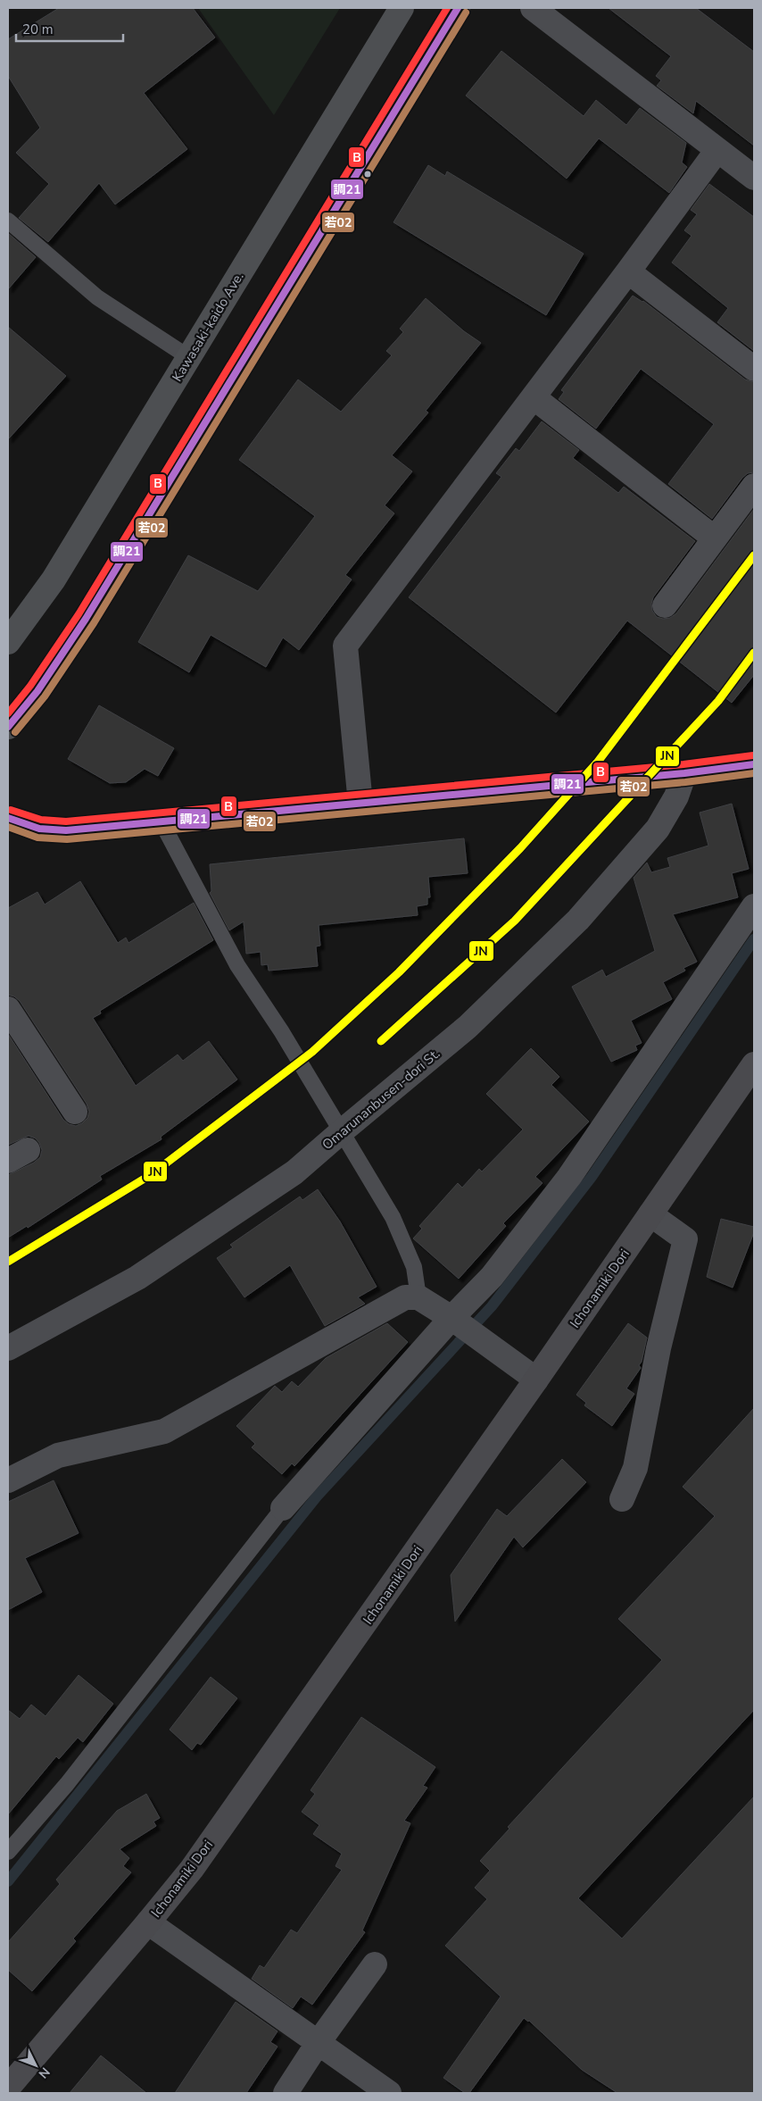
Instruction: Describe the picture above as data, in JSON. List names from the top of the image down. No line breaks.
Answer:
{"streets":{"main road":["Kawasaki-kaido Ave."],"street":["Omarunanbusen-dori St.","Ichonamiki Dori"]},"lines":["transit line 調21","transit line B","transit line 若02","transit line JN"],"scale_bar":"20 m","north":"bottom right"}
